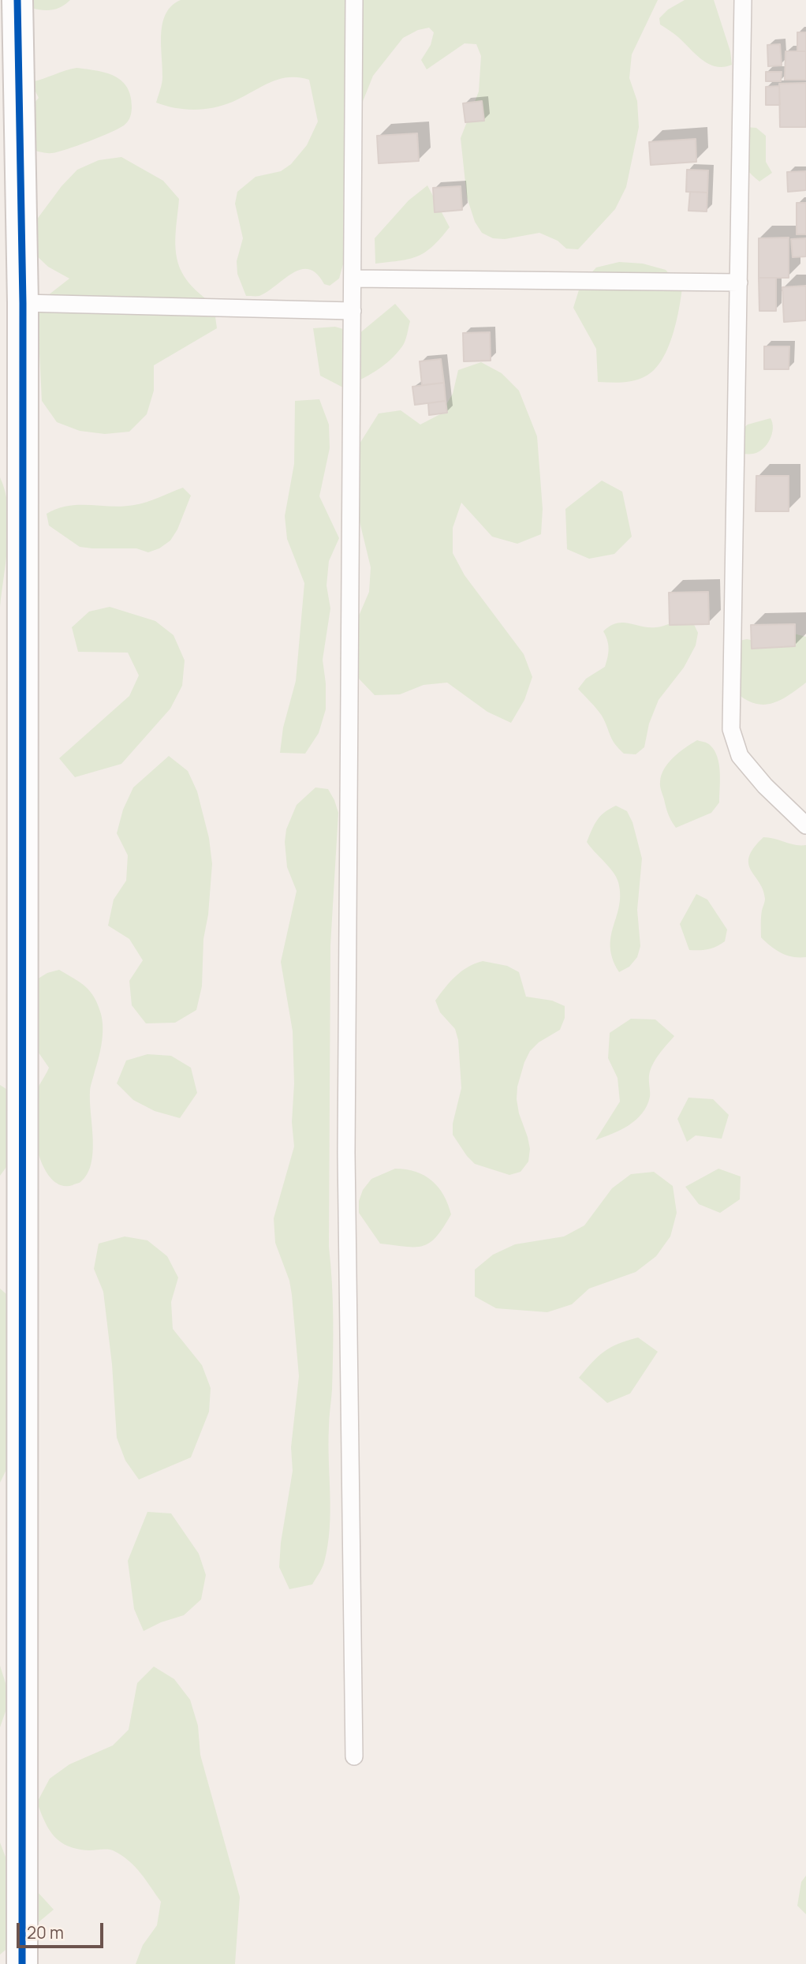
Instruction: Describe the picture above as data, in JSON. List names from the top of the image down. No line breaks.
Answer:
{"scale_bar":"20 m"}
